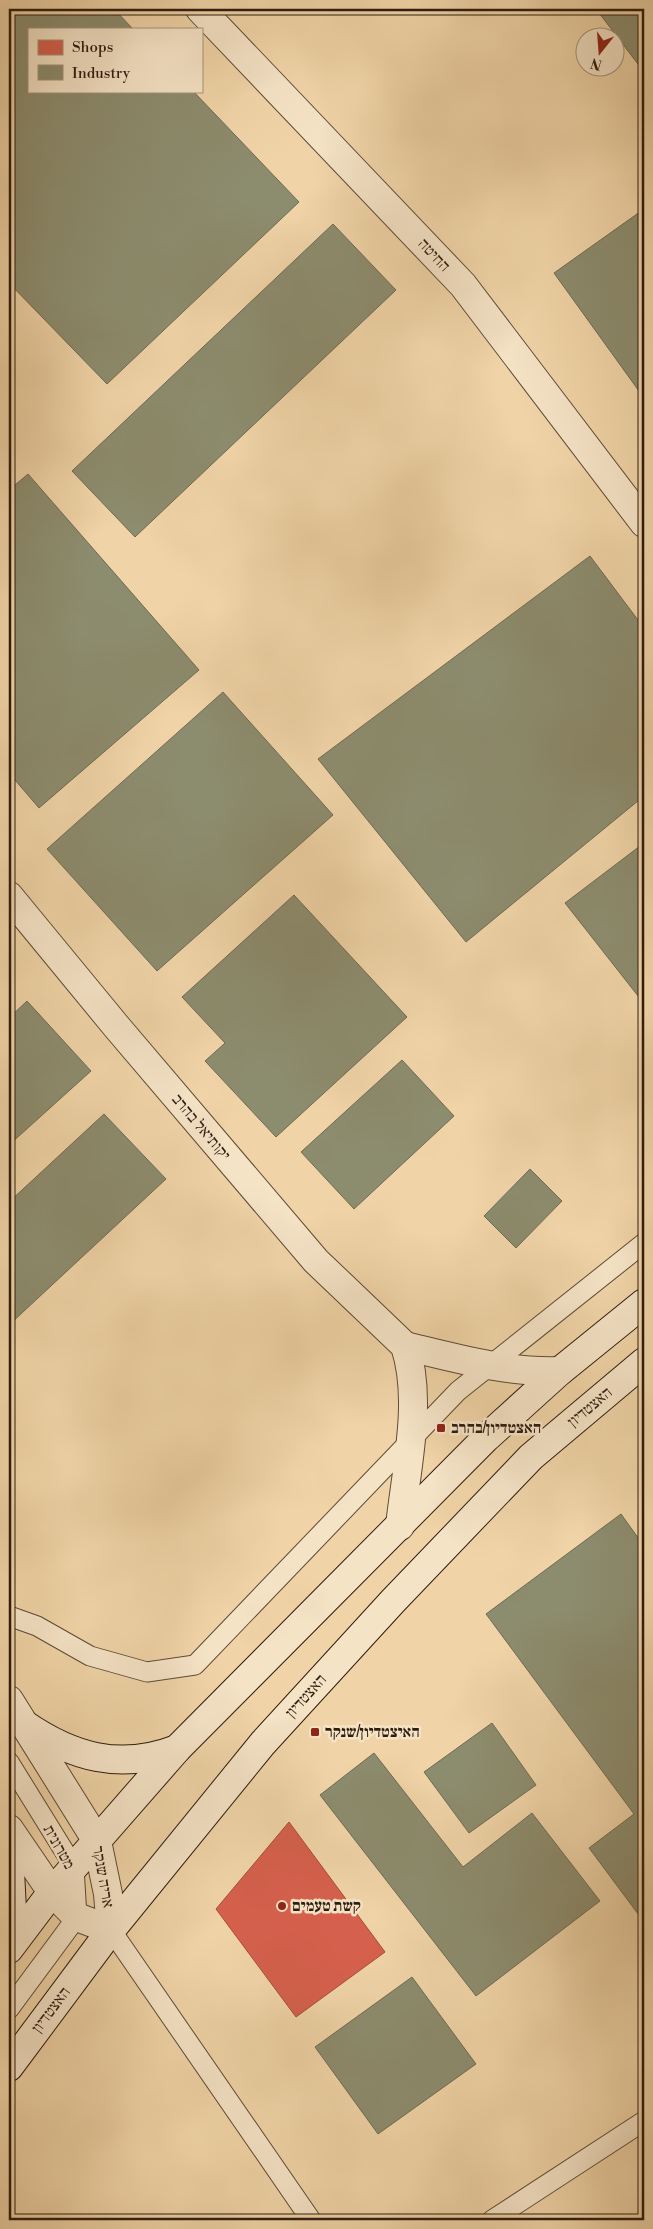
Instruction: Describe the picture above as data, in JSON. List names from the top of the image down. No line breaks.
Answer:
{"streets":{"main road":["החיטה","יקותיאל בהרב","האצטדיון","אריה שנקר"],"lane":["מטרונית"]},"crossings":[["האצטדיון","אריה שנקר"],["מטרונית","אריה שנקר"]],"places":{"transit":["האצטדיון/בהרב","האיצטדיון/שנקר"],"other":["קשת טעמים"]},"legend":["Shops","Industry"],"north":"bottom"}
